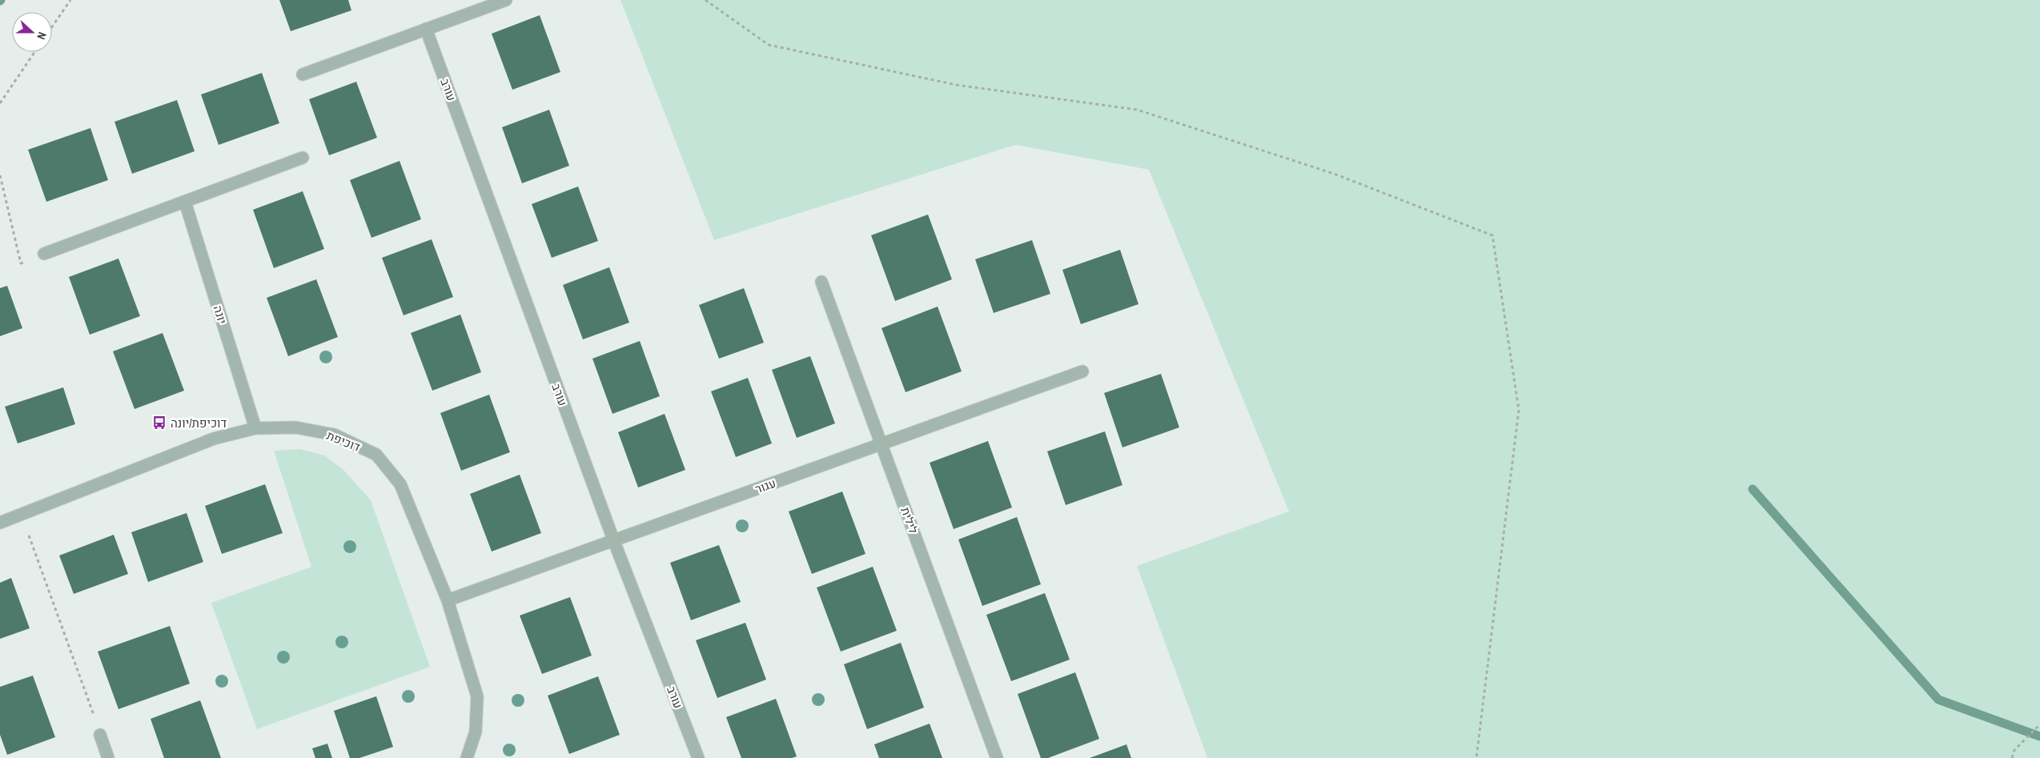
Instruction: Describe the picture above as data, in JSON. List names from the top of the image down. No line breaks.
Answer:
{"streets":{"street":["עורב","יונה","דוכיפת","עגור","לילית"]},"crossings":[["עורב","עגור"],["יונה","דוכיפת"],["דוכיפת","עגור"],["עגור","לילית"]],"places":{"bus stop":["דוכיפת/יונה"]},"north":"right"}
